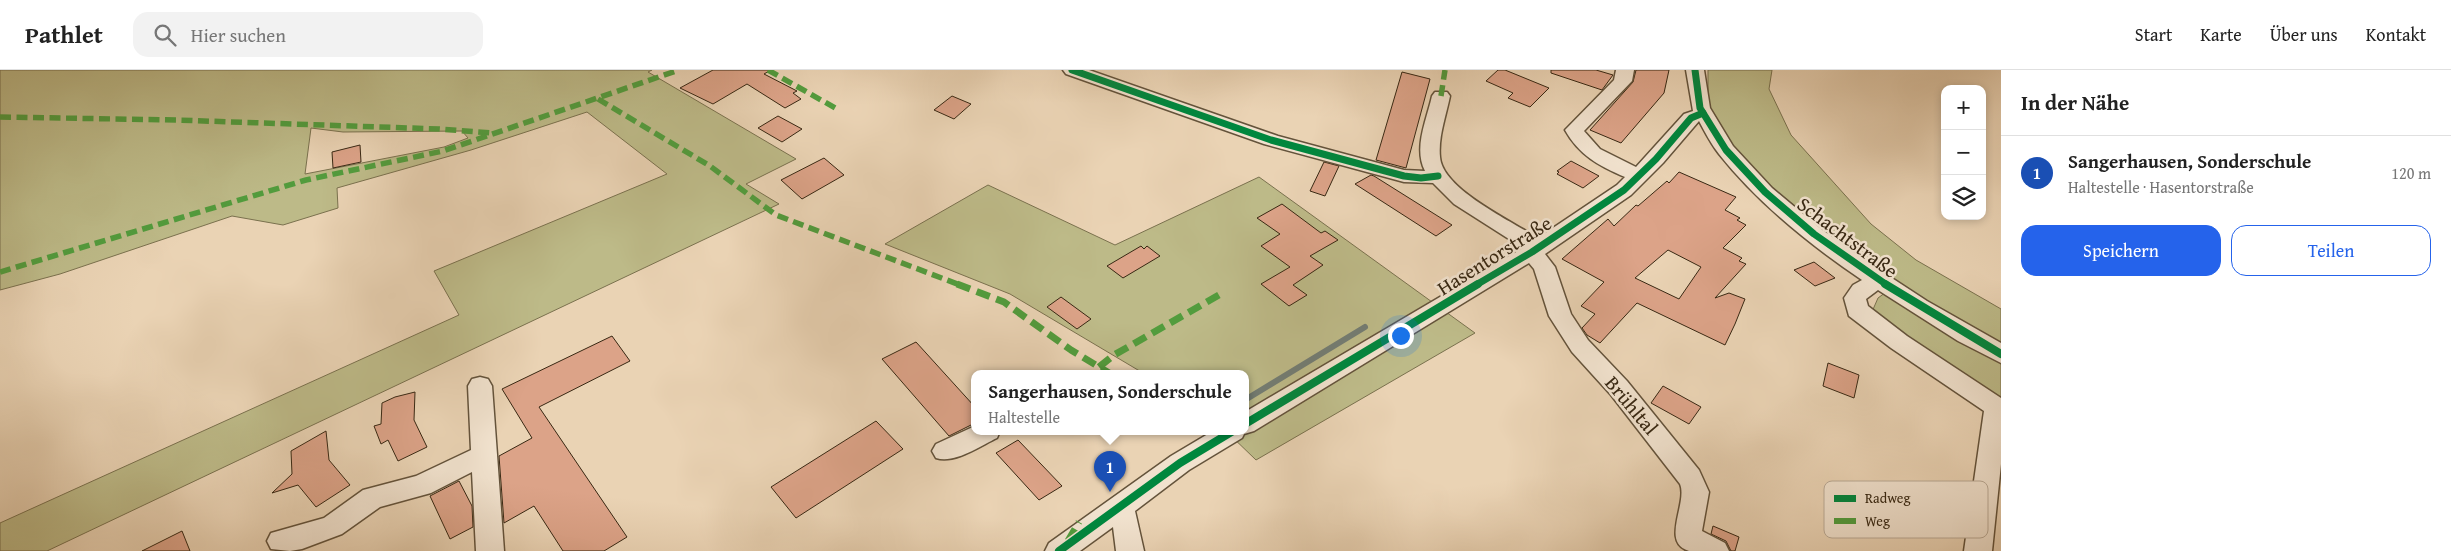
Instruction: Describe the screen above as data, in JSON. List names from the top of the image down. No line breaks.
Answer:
{"streets":{"street":["Schachtstraße","Hasentorstraße","Brühltal"]},"crossings":[["Schachtstraße","Hasentorstraße"],["Hasentorstraße","Brühltal"]],"legend":["Radweg","Weg"],"page":{"header":"Pathlet","search":"Hier suchen","nav":["Start","Karte","Über uns","Kontakt"],"heading":"In der Nähe","map_buttons":["+","−"],"list":[{"mark":"1","name":"Sangerhausen, Sonderschule","note":"Haltestelle · Hasentorstraße","value":"120 m"}],"buttons":["Speichern","Teilen"],"popup":["Sangerhausen, Sonderschule","Haltestelle"],"pins":"1"}}
